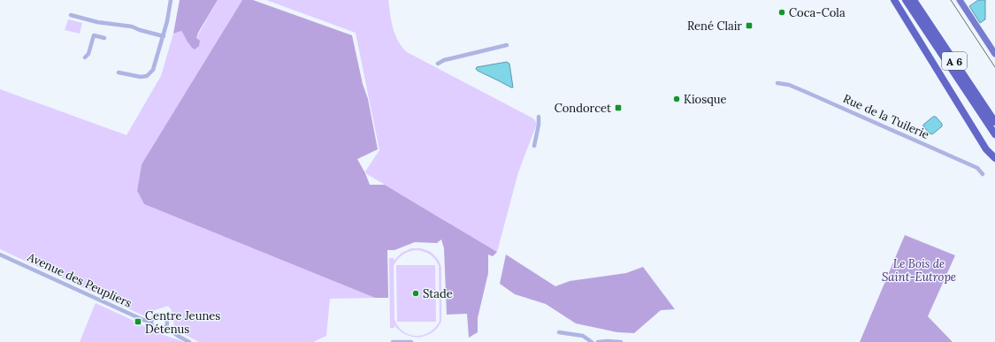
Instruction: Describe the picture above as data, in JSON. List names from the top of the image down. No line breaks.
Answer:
{"streets":{"highway":["A 6"],"street":["Rue de la Tuilerie","Avenue des Peupliers"]},"parks":["Le Bois de Saint-Eutrope"],"places":{"other":["Coca-Cola","Kiosque","Stade"],"transit":["René Clair","Condorcet","Centre Jeunes Détenus"]}}
